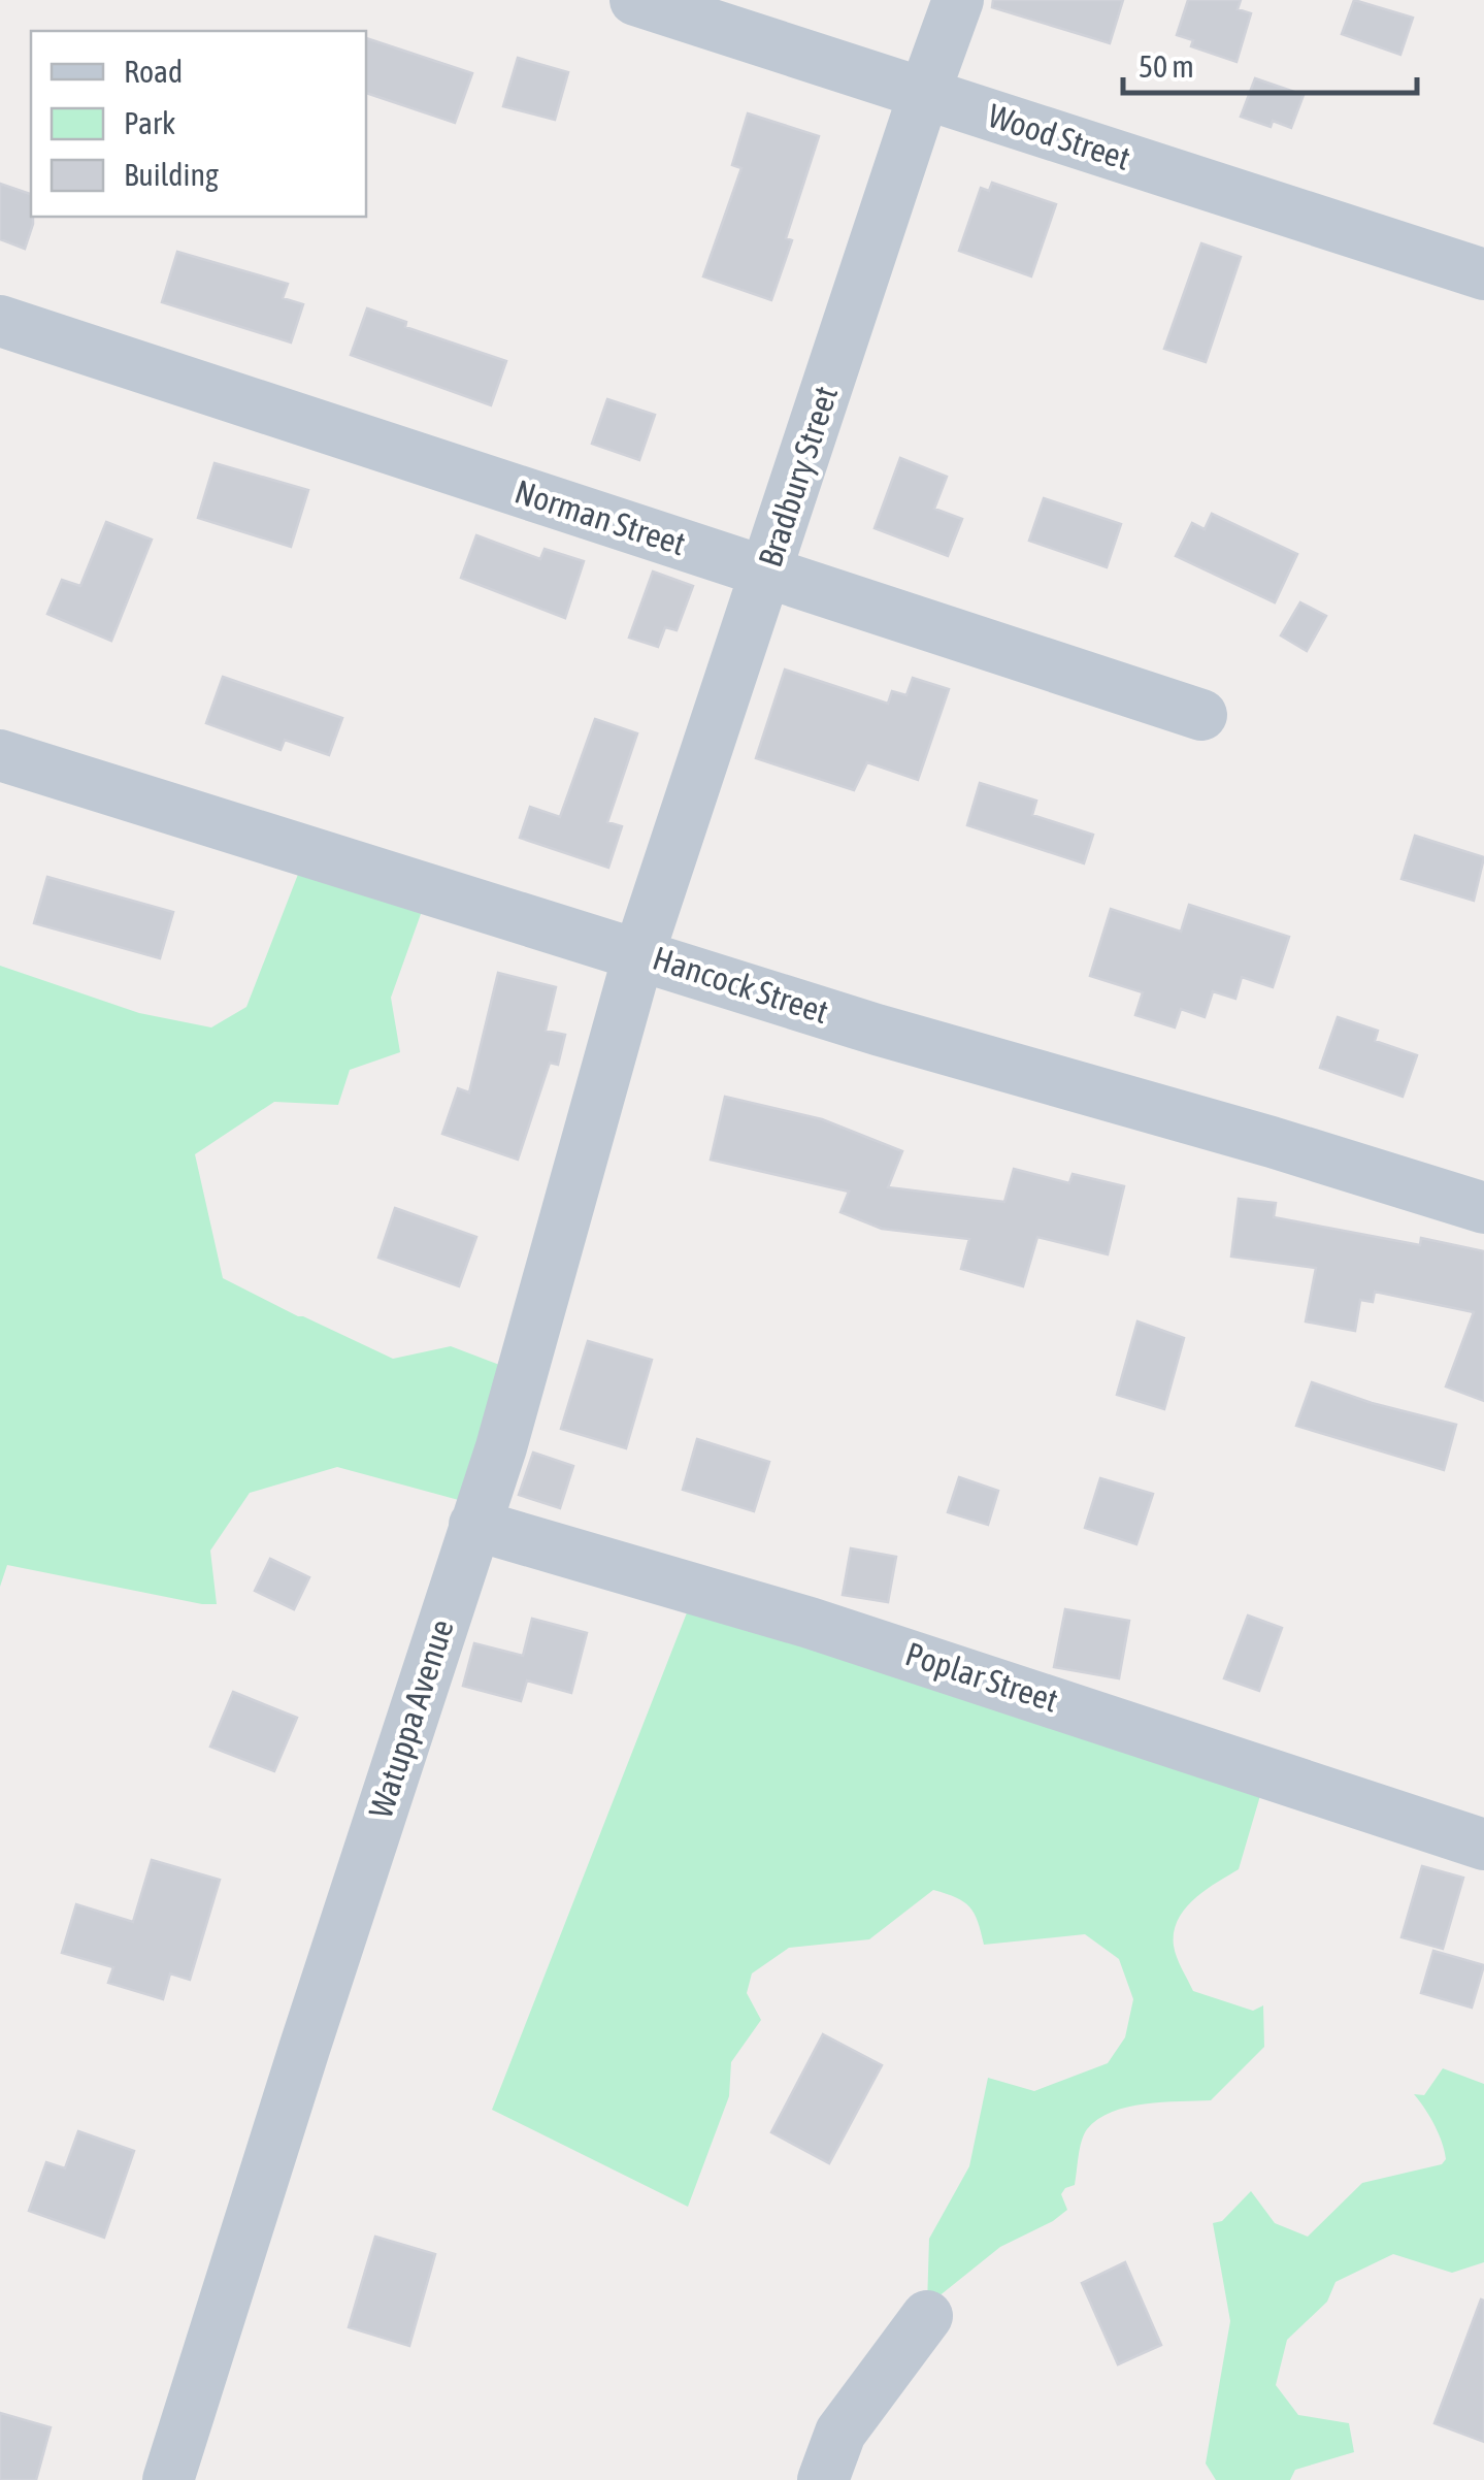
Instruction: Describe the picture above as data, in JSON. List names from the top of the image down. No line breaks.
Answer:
{"streets":{"street":["Wood Street","Bradbury Street","Norman Street","Hancock Street","Poplar Street","Watuppa Avenue"]},"crossings":[["Wood Street","Bradbury Street"],["Bradbury Street","Norman Street"],["Bradbury Street","Hancock Street"],["Bradbury Street","Watuppa Avenue"],["Hancock Street","Watuppa Avenue"],["Poplar Street","Watuppa Avenue"]],"legend":["Road","Park","Building"],"scale_bar":"50 m"}
